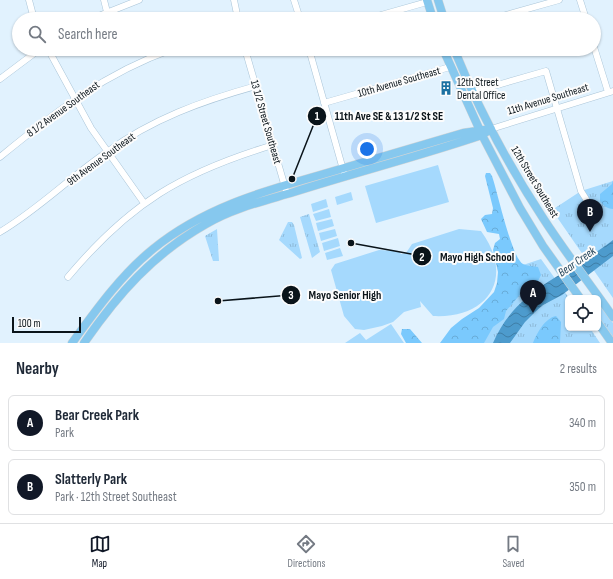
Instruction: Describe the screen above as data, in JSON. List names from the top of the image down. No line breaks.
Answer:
{"streets":{"main road":["11th Avenue Southeast","12th Street Southeast"],"street":["10th Avenue Southeast","8 1/2 Avenue Southeast","13 1/2 Street Southeast","9th Avenue Southeast"]},"crossings":[["10th Avenue Southeast","12th Street Southeast"],["11th Avenue Southeast","13 1/2 Street Southeast"],["11th Avenue Southeast","12th Street Southeast"],["13 1/2 Street Southeast","9th Avenue Southeast"]],"water":["Bear Creek"],"places":{"building":["12th Street Dental Office"],"other":["11th Ave SE & 13 1/2 St SE","Mayo High School","Mayo Senior High"]},"scale_bar":"100 m","page":{"search":"Search here","pins":["B","A"],"scale":"100 m","heading":["Nearby","2 results"],"list":[{"mark":"A","name":"Bear Creek Park","note":"Park","value":"340 m"},{"mark":"B","name":"Slatterly Park","note":"Park · 12th Street Southeast","value":"350 m"}],"nav":["Map","Directions","Saved"]}}
